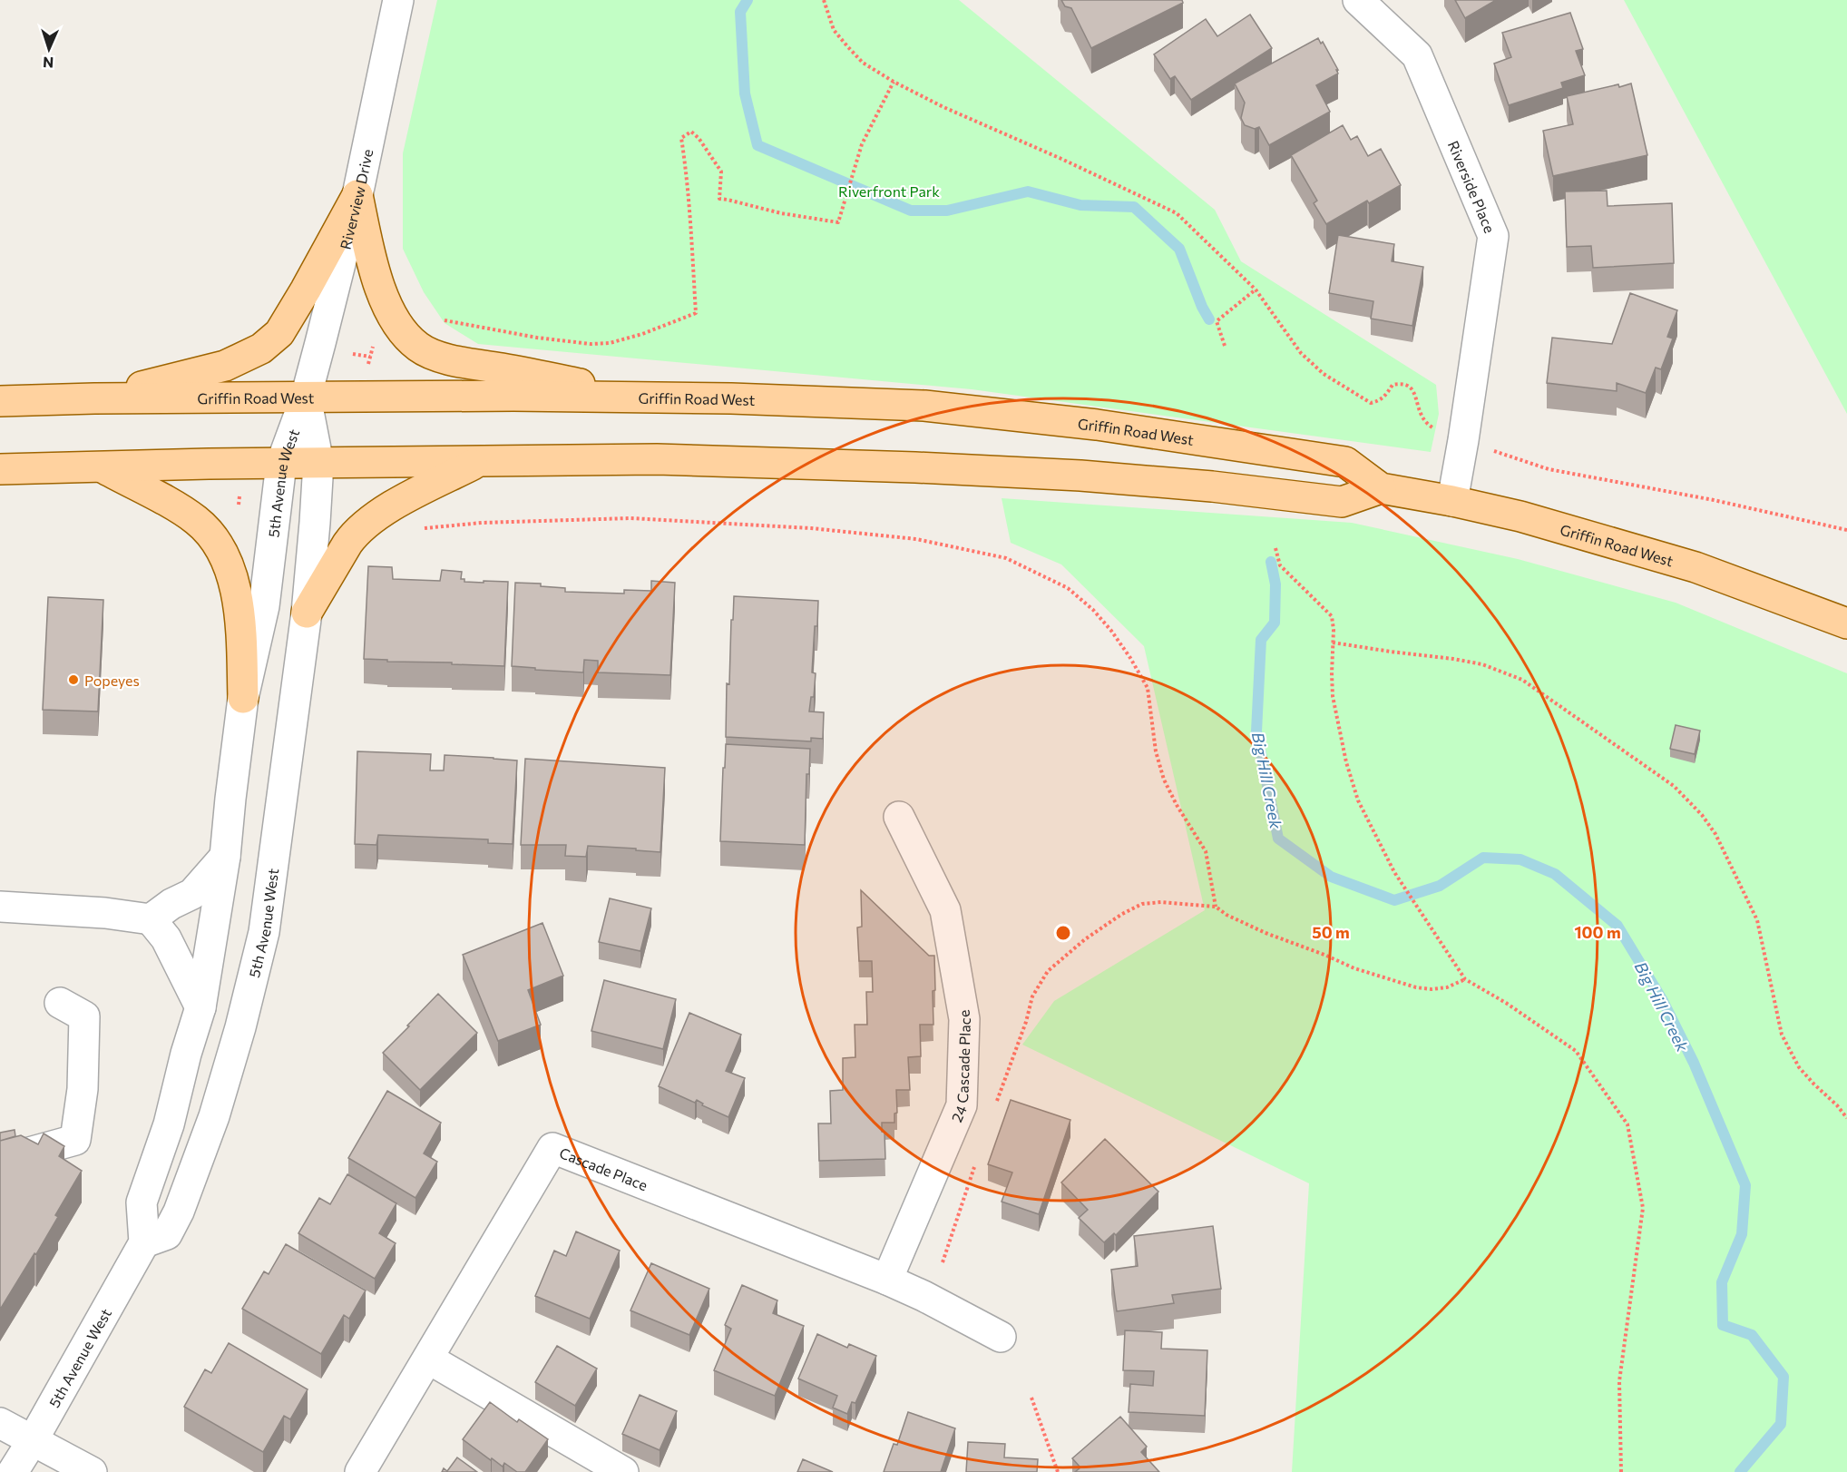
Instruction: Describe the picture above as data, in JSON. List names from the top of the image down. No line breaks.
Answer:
{"streets":{"main road":["Griffin Road West"],"street":["Riverside Place","Riverview Drive","5th Avenue West","24 Cascade Place","Cascade Place"]},"crossings":[["Riverside Place","Griffin Road West"],["Riverview Drive","Griffin Road West"],["Riverview Drive","5th Avenue West"],["Griffin Road West","5th Avenue West"],["24 Cascade Place","Cascade Place"]],"water":["Big Hill Creek"],"parks":["Riverfront Park"],"places":["Popeyes"],"north":"bottom","rings":["50 m","100 m"]}
